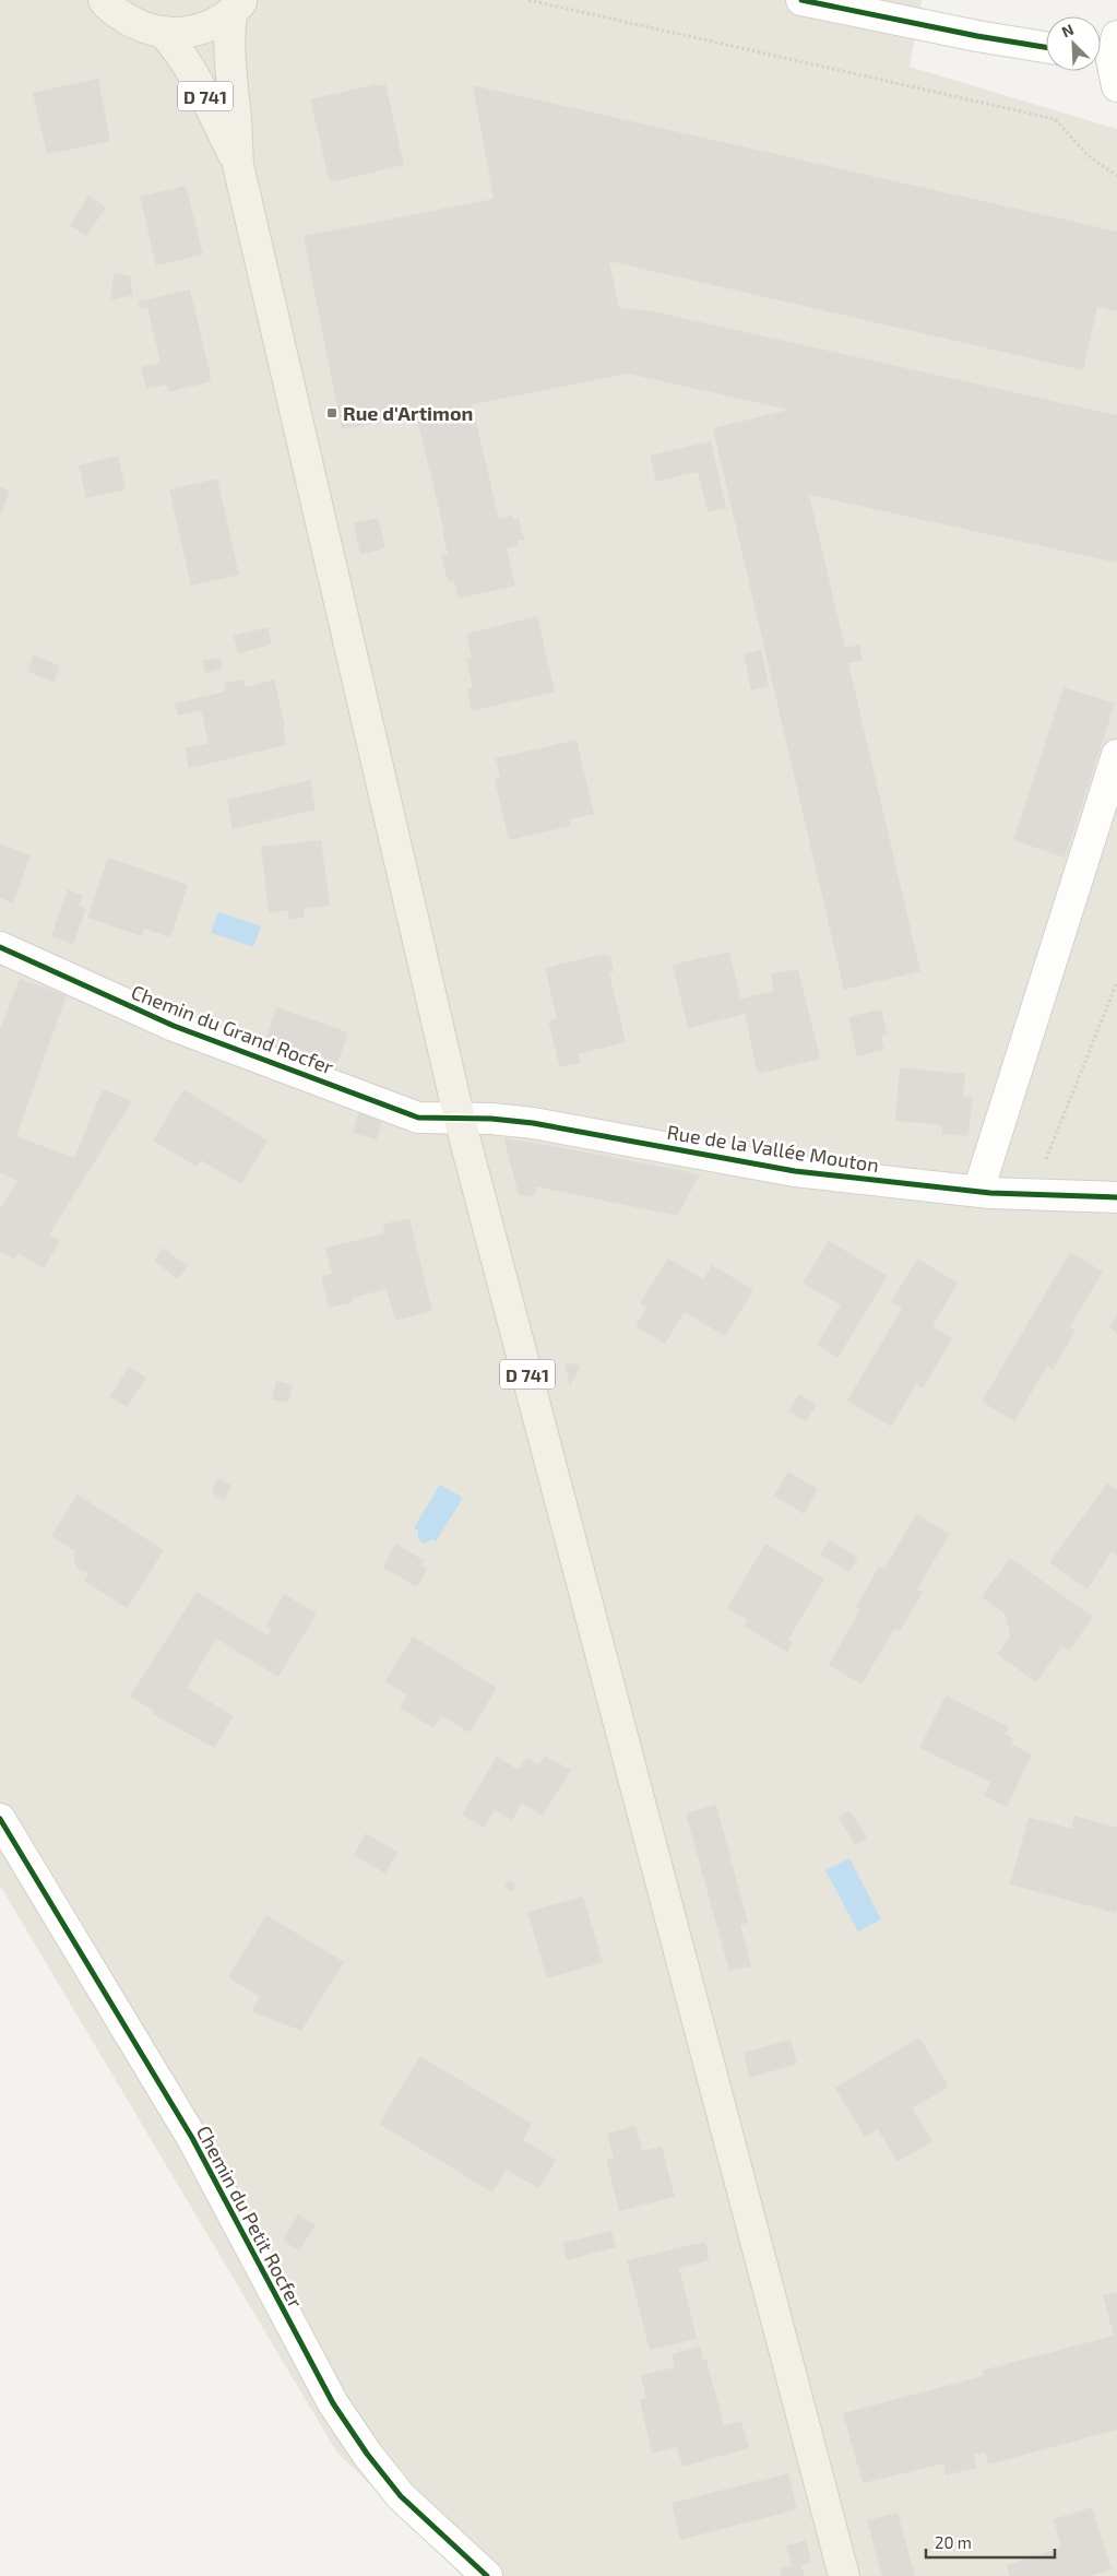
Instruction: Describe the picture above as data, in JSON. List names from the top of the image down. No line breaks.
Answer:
{"streets":{"main road":["D 741"],"street":["Chemin du Grand Rocfer","Rue de la Vallée Mouton","Chemin du Petit Rocfer"]},"crossings":[["D 741","Chemin du Grand Rocfer"],["D 741","Rue de la Vallée Mouton"],["Chemin du Grand Rocfer","Rue de la Vallée Mouton"]],"places":{"transit":["Rue d'Artimon"]},"scale_bar":"20 m","north":"top left"}
